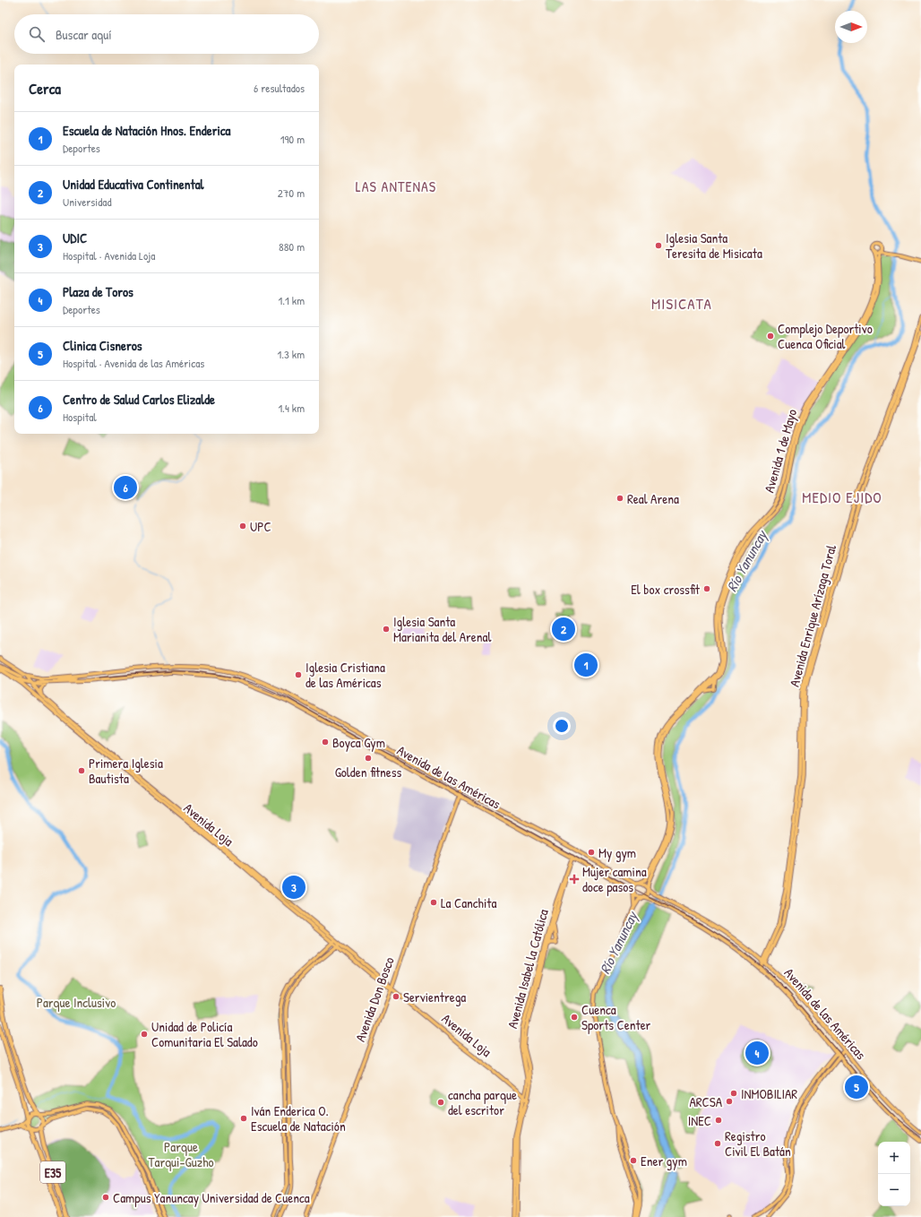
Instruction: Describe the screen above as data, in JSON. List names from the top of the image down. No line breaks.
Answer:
{"streets":{"highway":["E35"],"main road":["Avenida 1 de Mayo","Avenida Enrique Arízaga Toral","Avenida de las Américas","Avenida Loja","Avenida Isabel la Católica","Avenida Don Bosco"]},"crossings":[["Avenida 1 de Mayo","Avenida de las Américas"],["Avenida Enrique Arízaga Toral","Avenida de las Américas"],["Avenida de las Américas","Avenida Loja"],["Avenida de las Américas","Avenida Isabel la Católica"],["Avenida de las Américas","Avenida Don Bosco"],["Avenida Loja","Avenida Isabel la Católica"],["Avenida Loja","Avenida Don Bosco"]],"districts":["LAS ANTENAS","MISICATA","MEDIO EJIDO"],"water":["Río Yanuncay"],"parks":["Parque Inclusivo","Parque Tarqui-Guzho"],"places":{"other":["Iglesia Santa Teresita de Misicata","Complejo Deportivo Cuenca Oficial","Real Arena","UPC","El box crossfit","Iglesia Santa Marianita del Arenal","Iglesia Cristiana de las Américas","Boyca Gym","Golden fitness","Primera Iglesia Bautista","My gym","La Canchita","Servientrega","Cuenca Sports Center","Unidad de Policía Comunitaria El Salado","INMOBILIAR","ARCSA","cancha parque del escritor","Iván Enderica O. Escuela de Natación","INEC","Registro Civil El Batán","Ener gym","Campus Yanuncay Universidad de Cuenca"],"health":["Mujer camina doce pasos"]},"north":"right","page":{"search":"Buscar aquí","heading":["Cerca","6 resultados"],"list":[{"mark":"1","name":"Escuela de Natación Hnos. Enderica","note":"Deportes","value":"190 m"},{"mark":"2","name":"Unidad Educativa Continental","note":"Universidad","value":"270 m"},{"mark":"3","name":"UDIC","note":"Hospital · Avenida Loja","value":"880 m"},{"mark":"4","name":"Plaza de Toros","note":"Deportes","value":"1.1 km"},{"mark":"5","name":"Clinica Cisneros","note":"Hospital · Avenida de las Américas","value":"1.3 km"},{"mark":"6","name":"Centro de Salud Carlos Elizalde","note":"Hospital","value":"1.4 km"}],"pins":["6","2","1","3","4","5"],"map_buttons":["+","−"]}}
